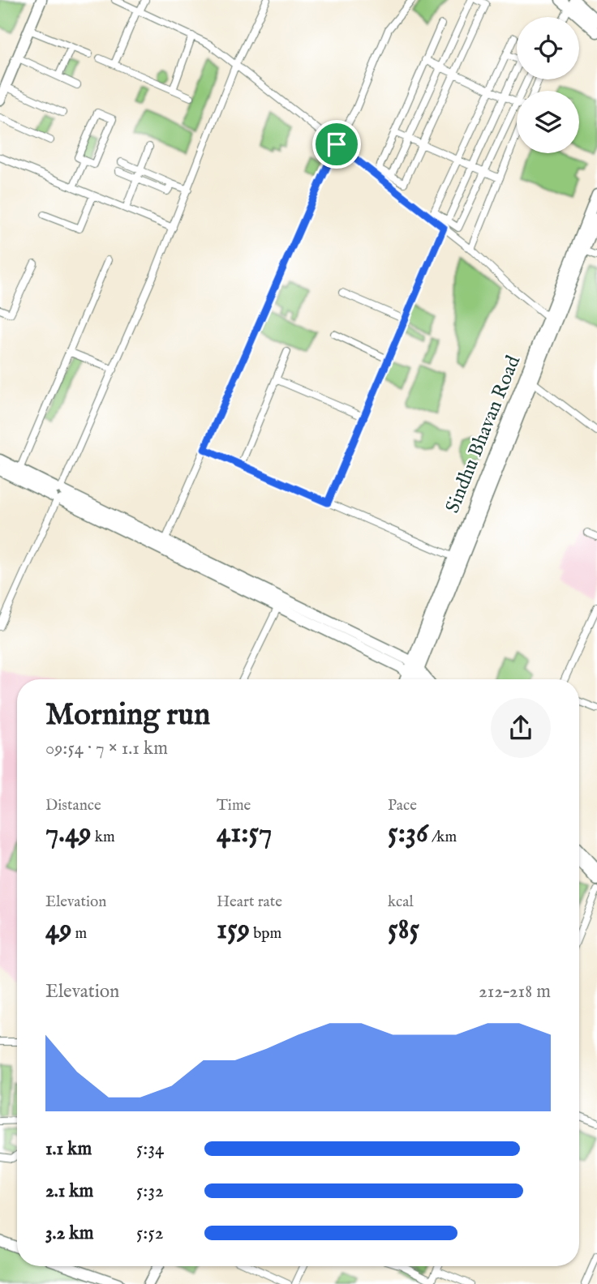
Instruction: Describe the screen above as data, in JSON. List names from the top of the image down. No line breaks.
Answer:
{"streets":{"main road":["Sindhu Bhavan Road"]},"page":{"heading":["Morning run","09:54 · 7 × 1.1 km"],"stats":[["Distance","7.49 km"],["Time","41:57"],["Pace","5:36 /km"],["Elevation","49 m"],["Heart rate","159 bpm"],["kcal","585"]],"chart":["Elevation","212–218 m"],"list":[{"name":"1.1 km","note":"5:34"},{"name":"2.1 km","note":"5:32"},{"name":"3.2 km","note":"5:52"}]}}
